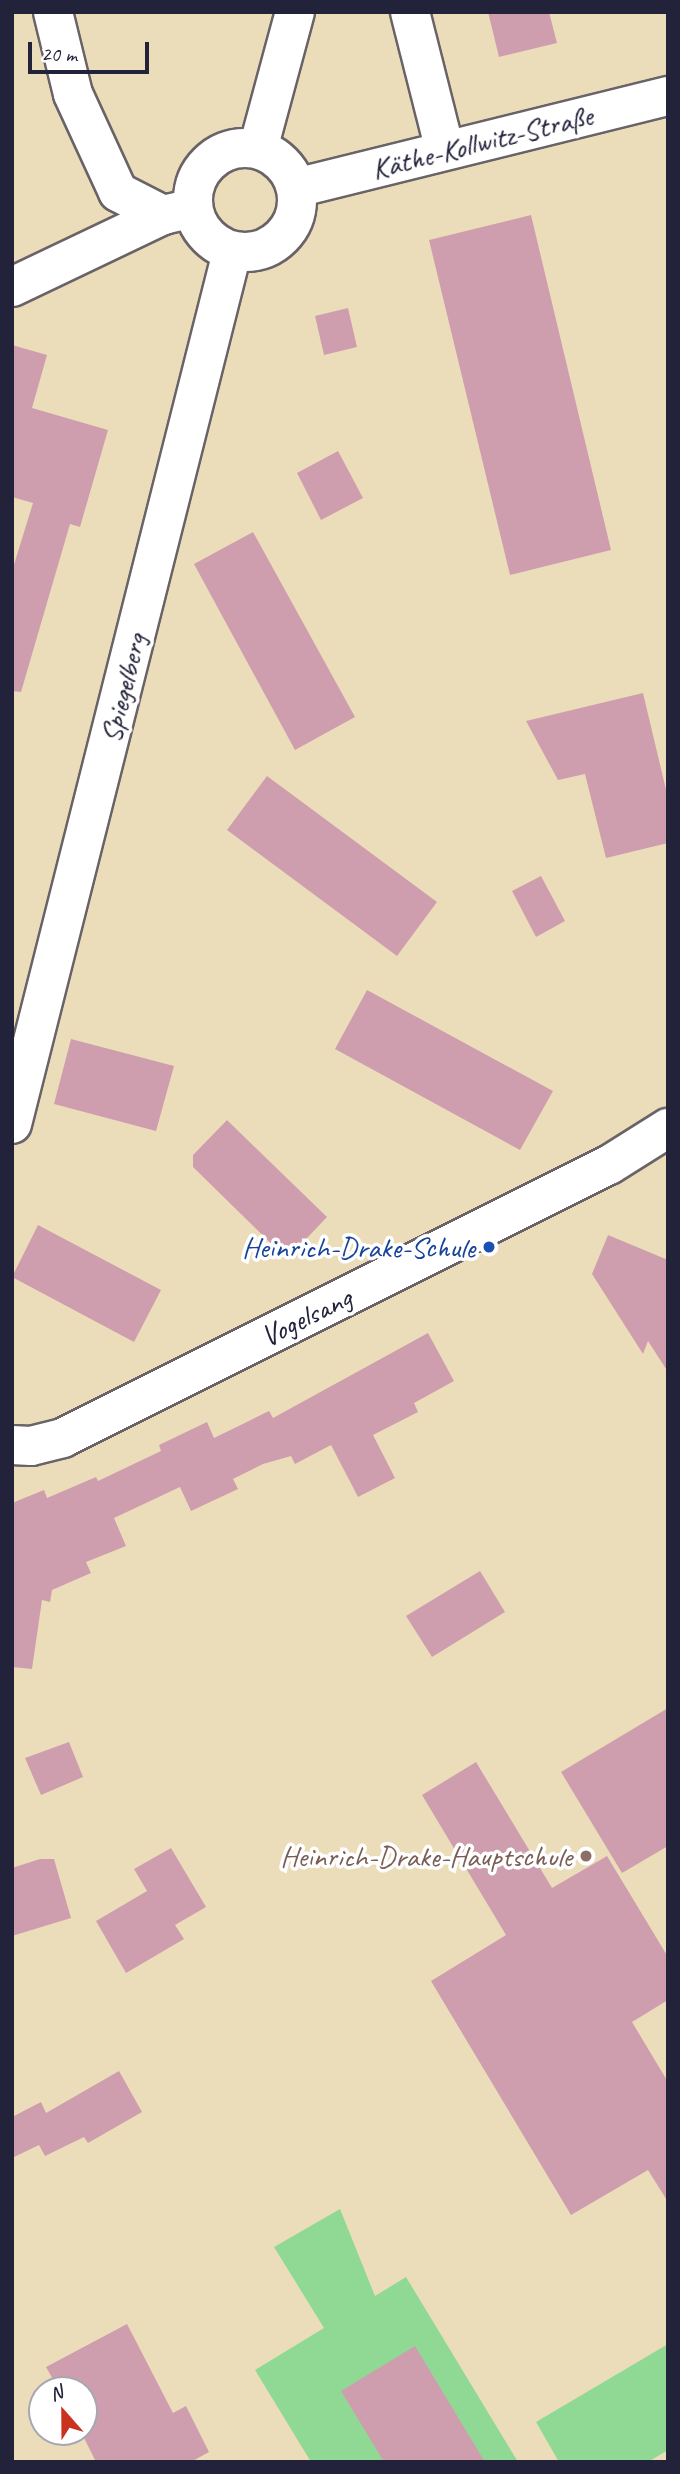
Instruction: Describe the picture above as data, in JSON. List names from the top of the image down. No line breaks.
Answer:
{"streets":{"street":["Käthe-Kollwitz-Straße","Spiegelberg","Vogelsang"]},"crossings":[["Käthe-Kollwitz-Straße","Spiegelberg"]],"places":["Heinrich-Drake-Schule","Heinrich-Drake-Hauptschule"],"scale_bar":"20 m","north":"top"}
